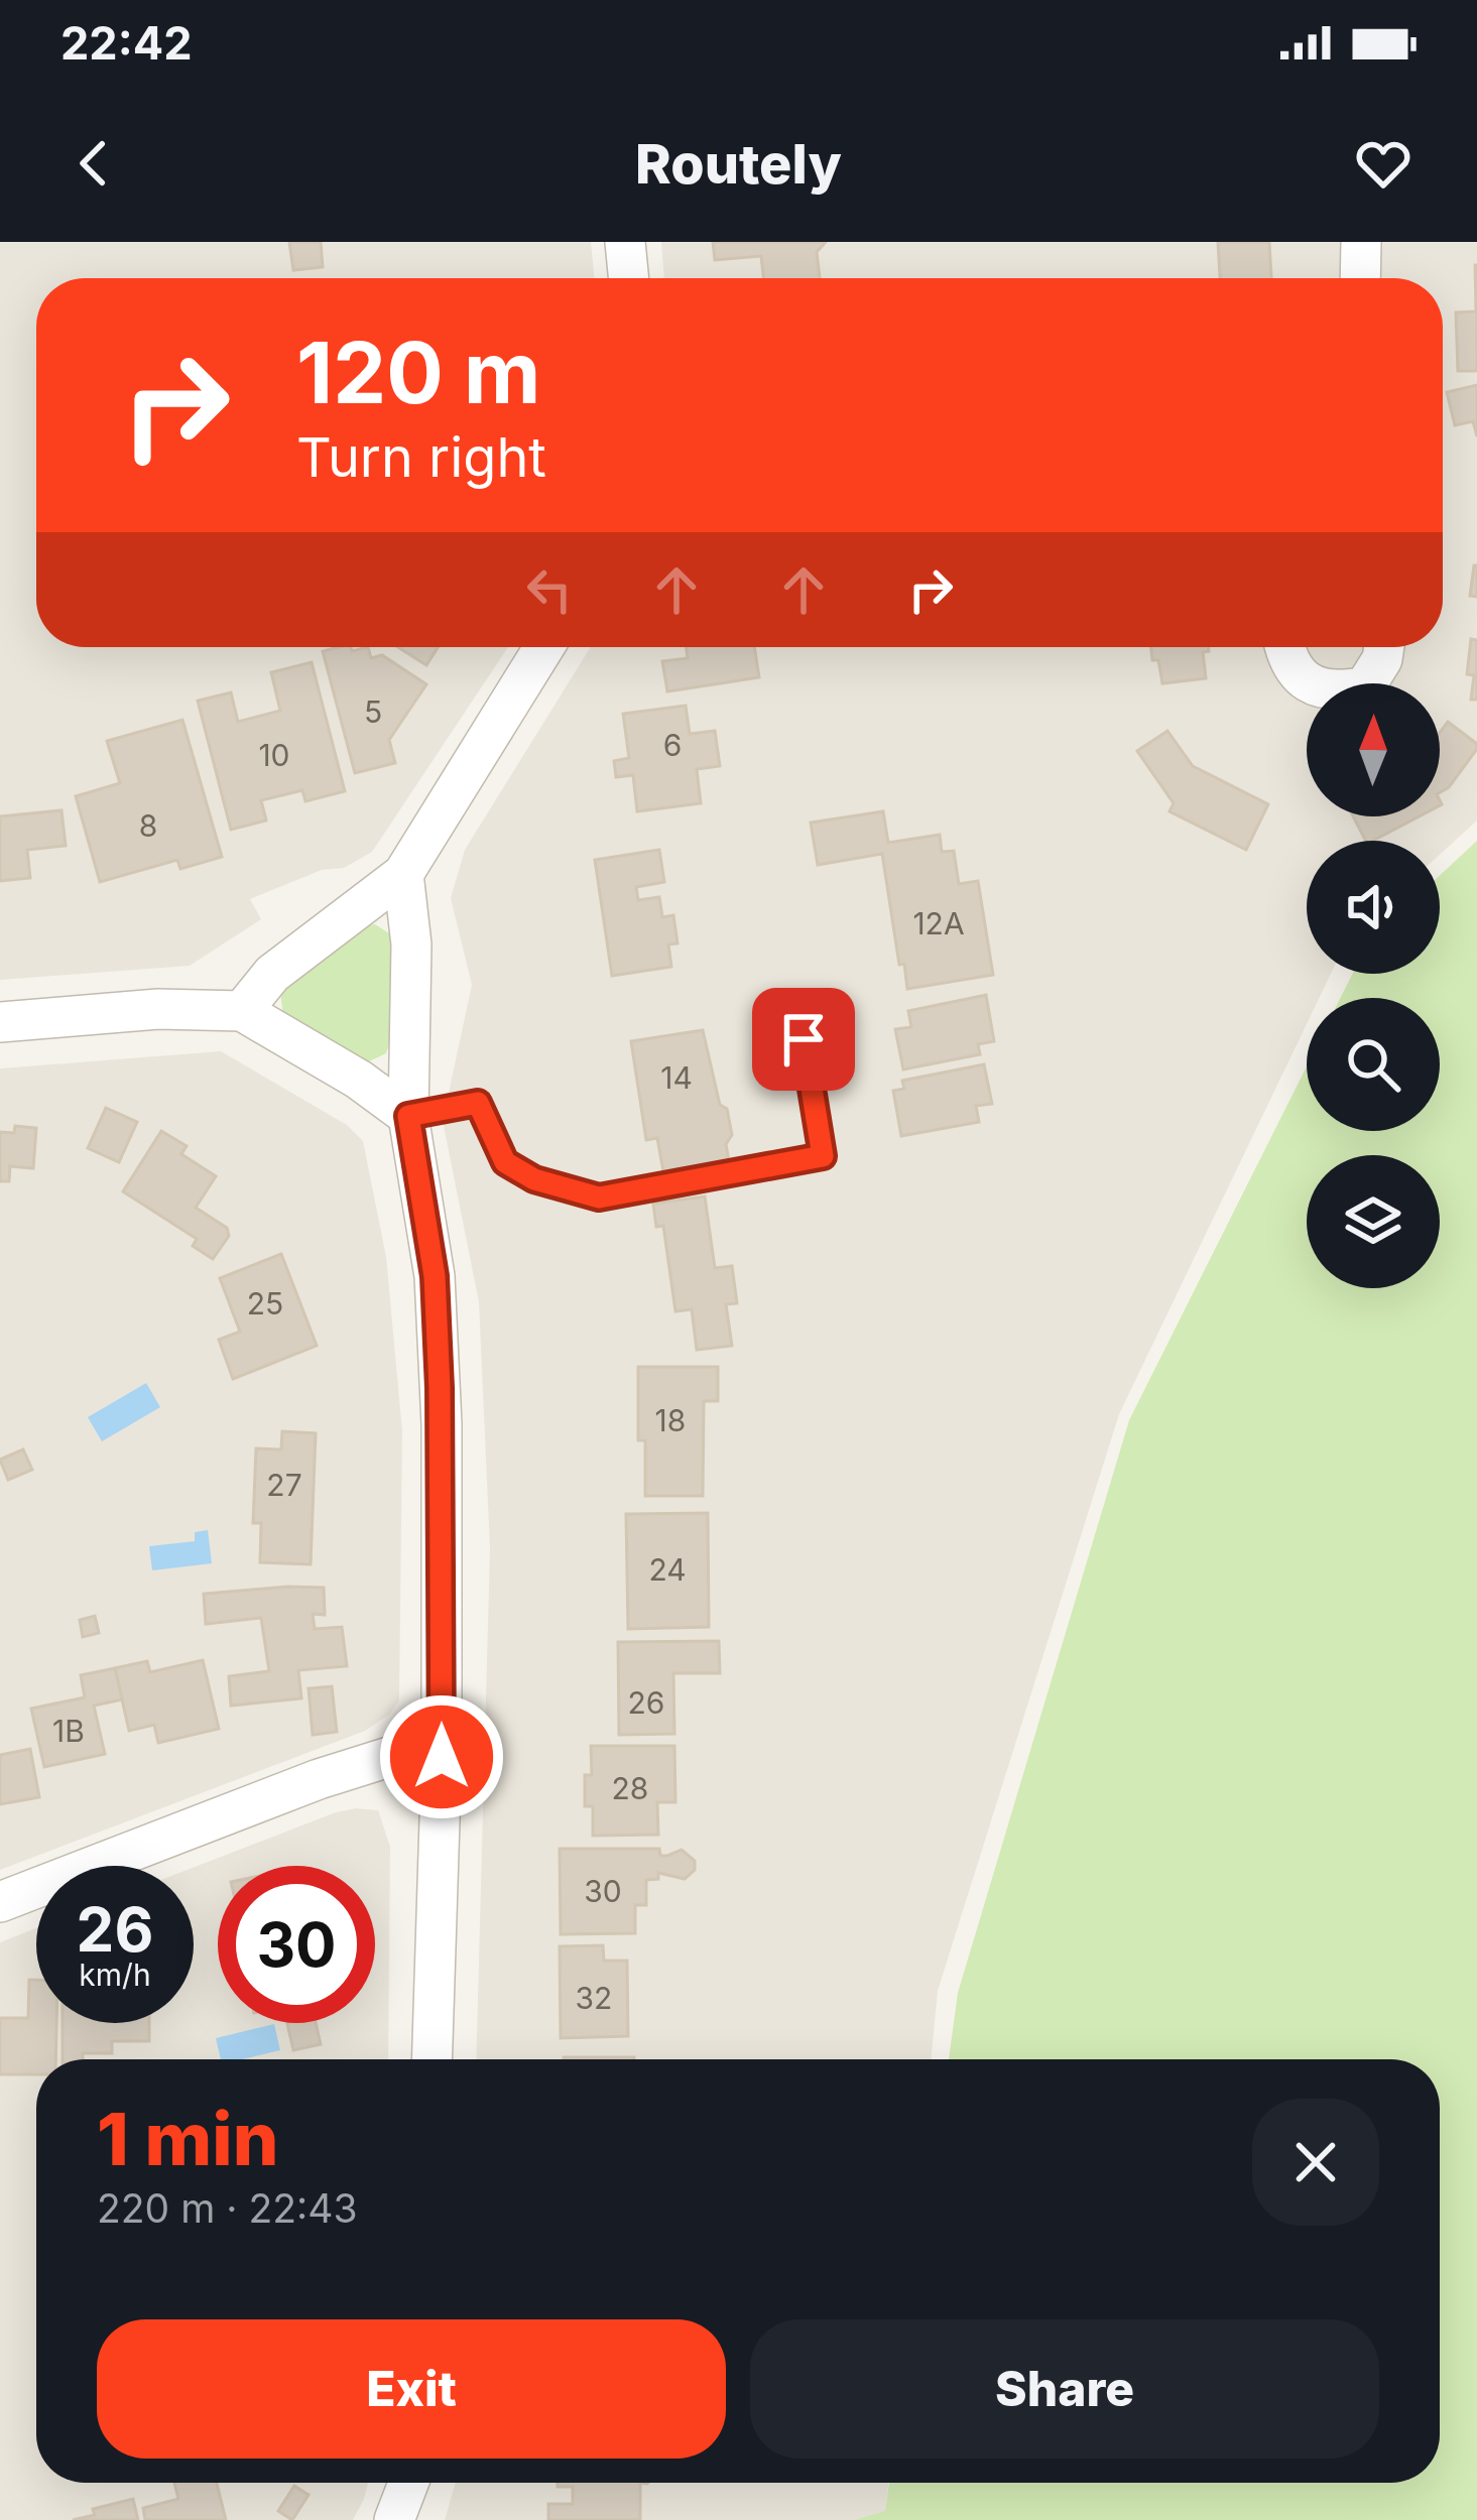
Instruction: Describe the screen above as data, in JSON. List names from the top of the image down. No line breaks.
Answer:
{"house_numbers":["5","6","10","8","12A","14","25","18","27","24","26","1B","28","30","32"],"north":"top","page":{"status":"22:42","header":"Routely","turn":["120 m","Turn right"],"speed":"26 km/h","limit":"30","heading":["1 min","220 m · 22:43"],"buttons":["Exit","Share"]}}
